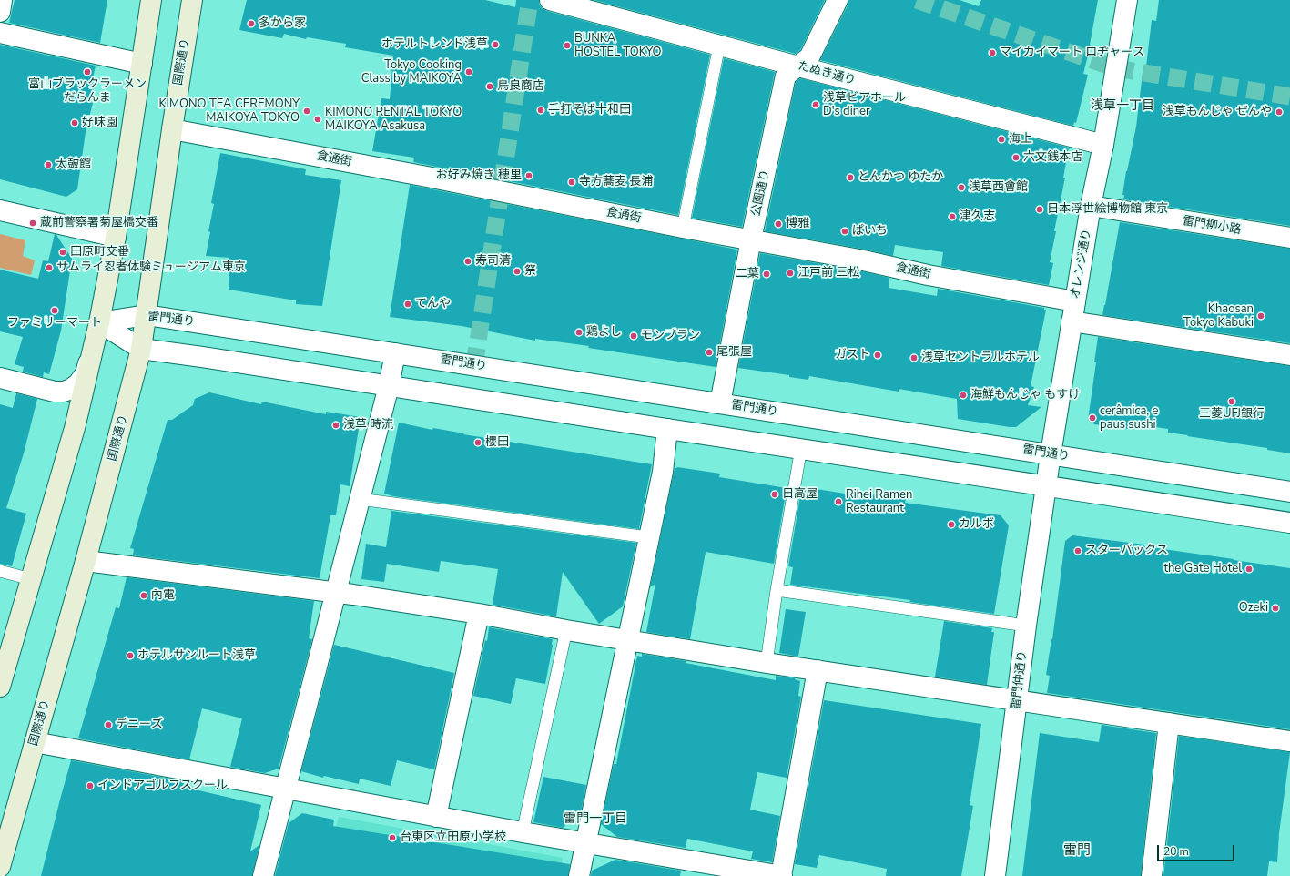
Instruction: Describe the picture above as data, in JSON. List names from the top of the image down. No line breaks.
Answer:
{"streets":{"main road":["国際通り"],"street":["たぬき通り","食通街","公園通り","雷門柳小路","オレンジ通り","雷門通り","雷門仲通り"]},"crossings":[["国際通り","食通街"],["国際通り","雷門通り"],["たぬき通り","公園通り"],["たぬき通り","オレンジ通り"],["食通街","公園通り"],["食通街","オレンジ通り"],["公園通り","雷門通り"],["雷門柳小路","オレンジ通り"],["オレンジ通り","雷門通り"],["オレンジ通り","雷門仲通り"]],"districts":["浅草一丁目","雷門一丁目","雷門"],"places":["多から家","ホテルトレンド浅草","BUNKA HOSTEL TOKYO","マイカイマート ロヂャース","富山ブラックラーメン だらんま","Tokyo Cooking Class by MAIKOYA","鳥良商店","浅草ビアホール D's diner","手打そば十和田","KIMONO TEA CEREMONY MAIKOYA TOKYO","浅草もんじゃ ぜんや","KIMONO RENTAL TOKYO MAIKOYA Asakusa","好味園","海上","六文銭本店","太皷館","お好み焼き 穂里","とんかつ ゆたか","寺方蕎麦 長浦","浅草西會館","日本浮世絵博物館 東京","津久志","蔵前警察署菊屋橋交番","博雅","ぱいち","田原町交番","寿司清","サムライ忍者体験ミュージアム東京","祭","江戸前 三松","二葉","てんや","ファミリーマート","Khaosan Tokyo Kabuki","鶏よし","モンブラン","尾張屋","ガスト","浅草セントラルホテル","海鮮もんじゃ もすけ","三菱UFJ銀行","cerâmica, e paus sushi","浅草 時流","櫻田","日高屋","Rihei Ramen Restaurant","カルボ","スターバックス","the Gate Hotel","內電","Ozeki","ホテルサンルート浅草","デニーズ","インドアゴルフスクール","台東区立田原小学校"],"scale_bar":"20 m"}
